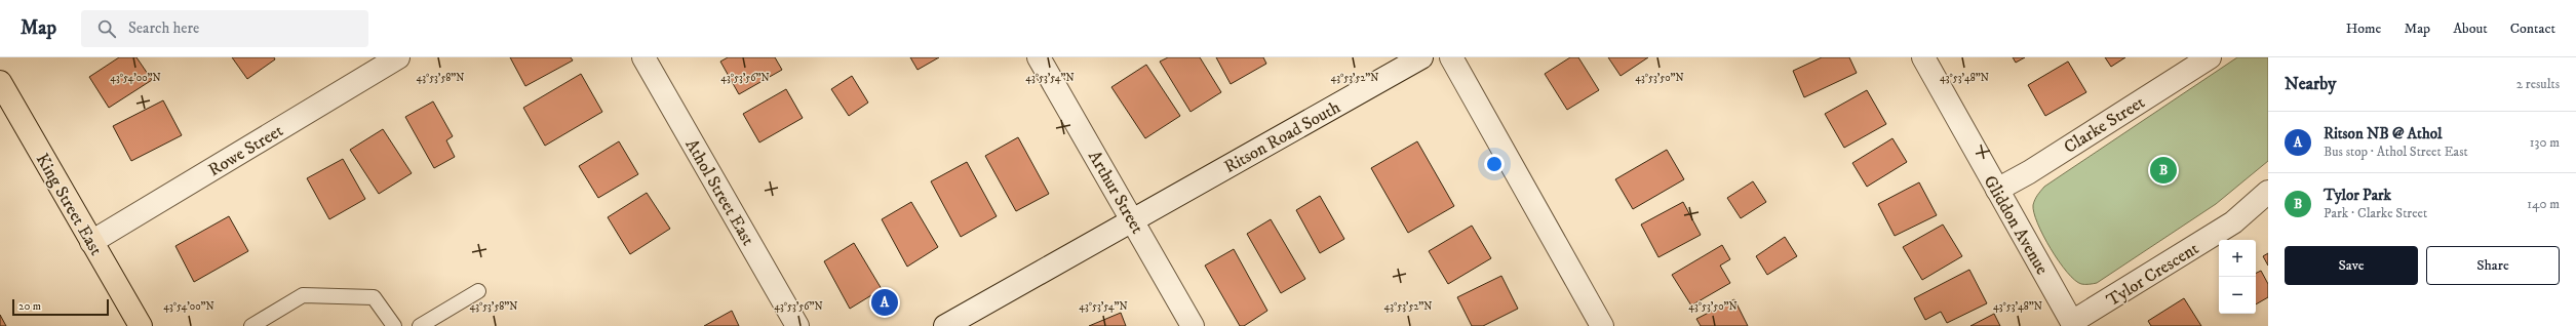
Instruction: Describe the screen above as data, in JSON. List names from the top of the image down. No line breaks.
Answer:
{"streets":{"main road":["King Street East"],"street":["Clarke Street","Ritson Road South","Rowe Street","Athol Street East","Arthur Street","Gliddon Avenue","Tylor Crescent"]},"crossings":[["Clarke Street","Gliddon Avenue"],["Ritson Road South","Arthur Street"],["Rowe Street","King Street East"],["Gliddon Avenue","Tylor Crescent"]],"scale_bar":"20 m","page":{"header":"Map","search":"Search here","nav":["Home","Map","About","Contact"],"heading":["Nearby","2 results"],"list":[{"mark":"A","name":"Ritson NB @ Athol","note":"Bus stop · Athol Street East","value":"130 m"},{"mark":"B","name":"Tylor Park","note":"Park · Clarke Street","value":"140 m"}],"pins":["B","A"],"buttons":["Save","Share"],"map_buttons":["+","−"],"scale":"20 m"},"coordinates":["43°54'00\"N","43°53'58\"N","43°53'56\"N","43°53'54\"N","43°53'52\"N","43°53'50\"N","43°53'48\"N"]}
